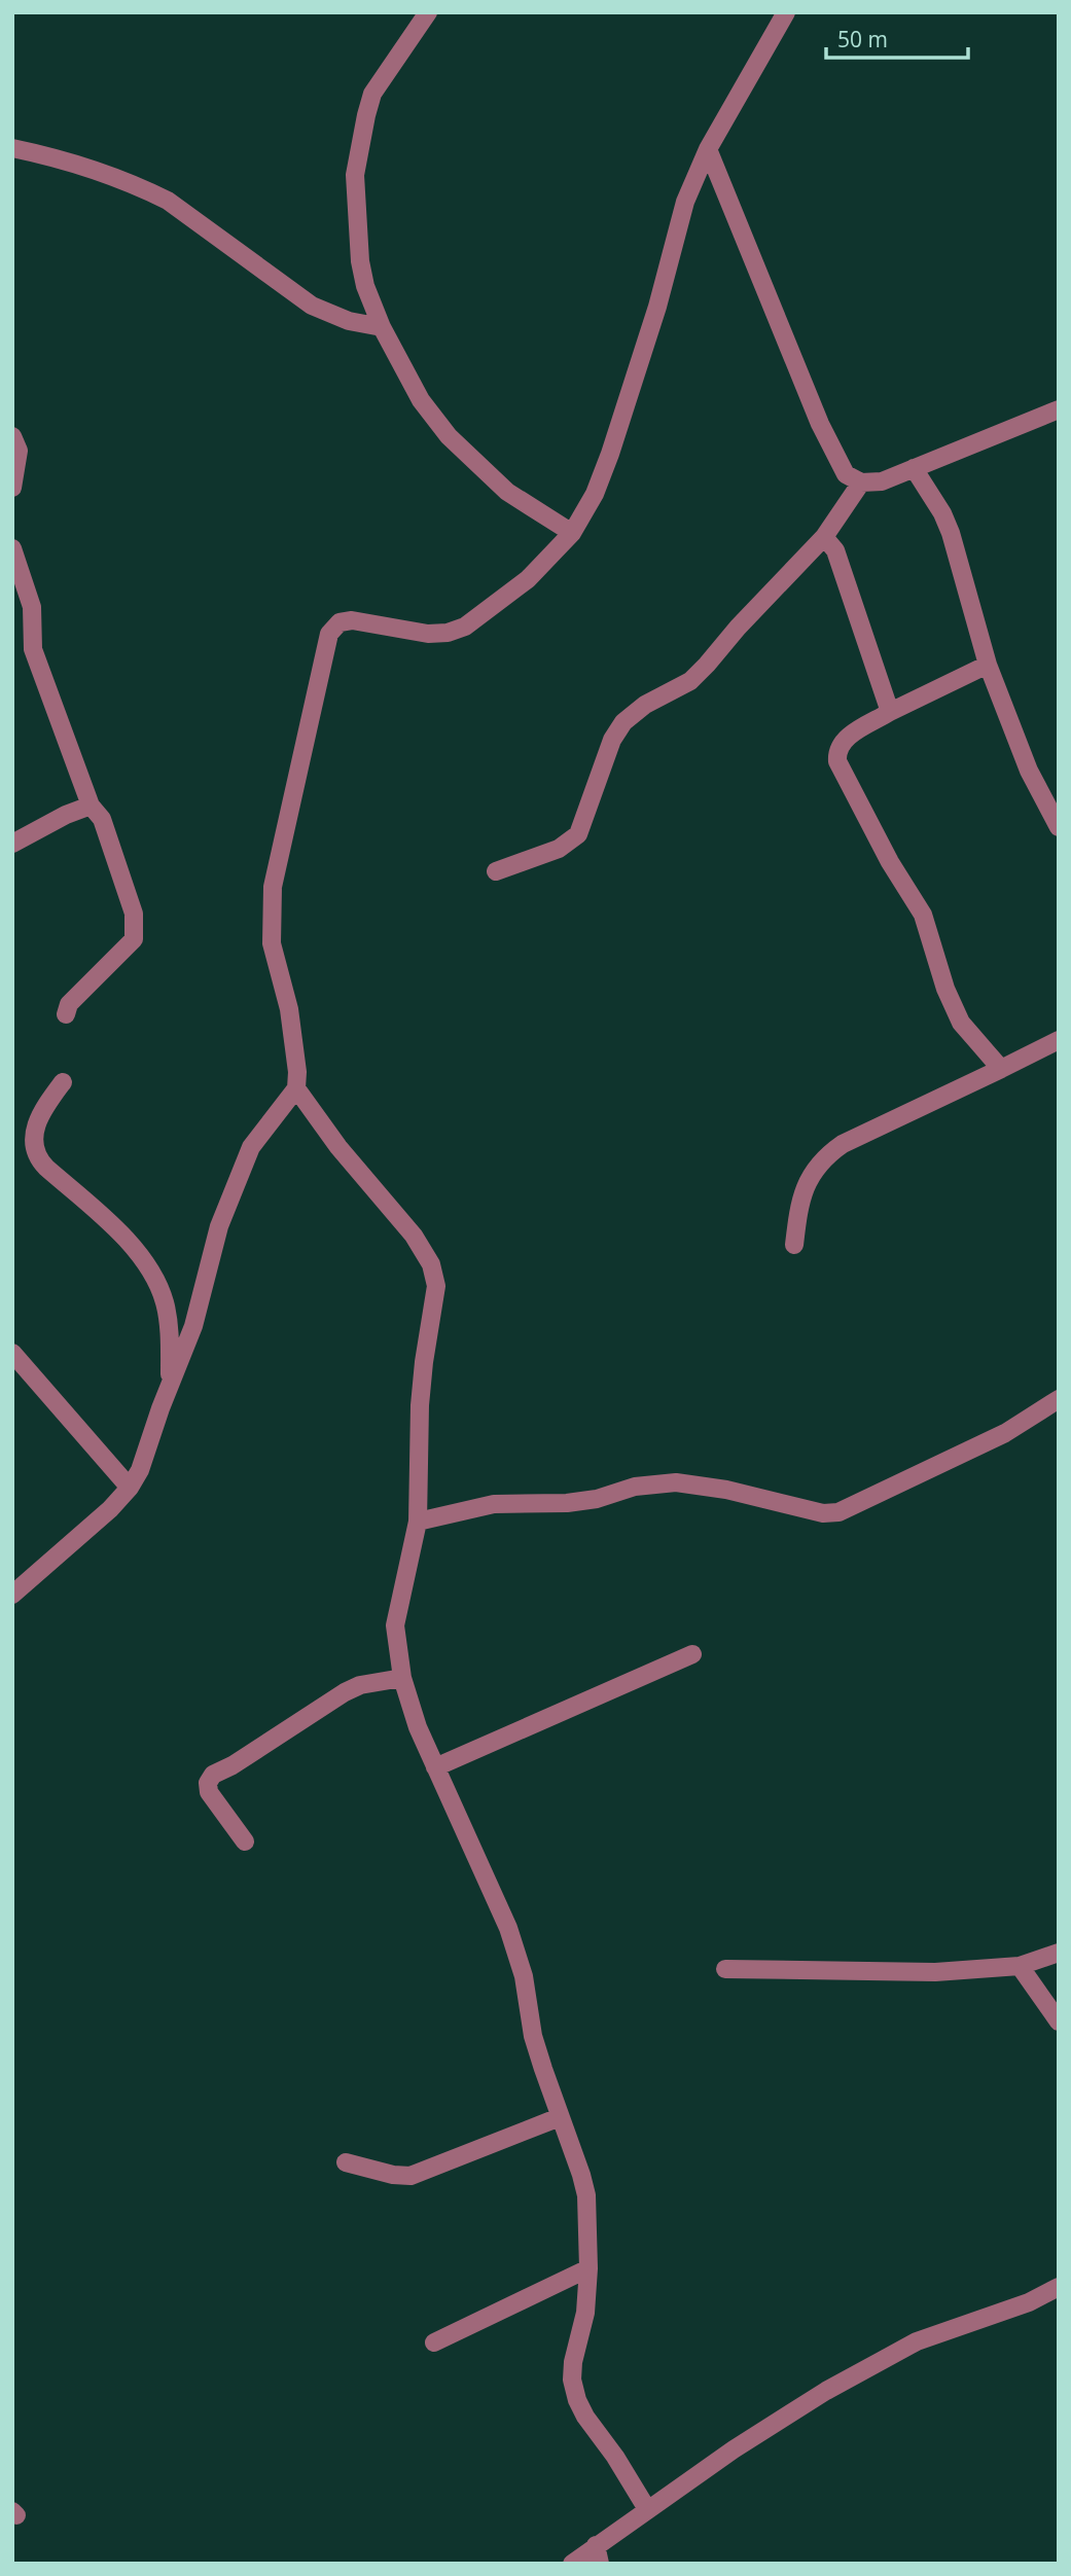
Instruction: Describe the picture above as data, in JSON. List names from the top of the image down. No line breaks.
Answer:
{"scale_bar":"50 m"}
